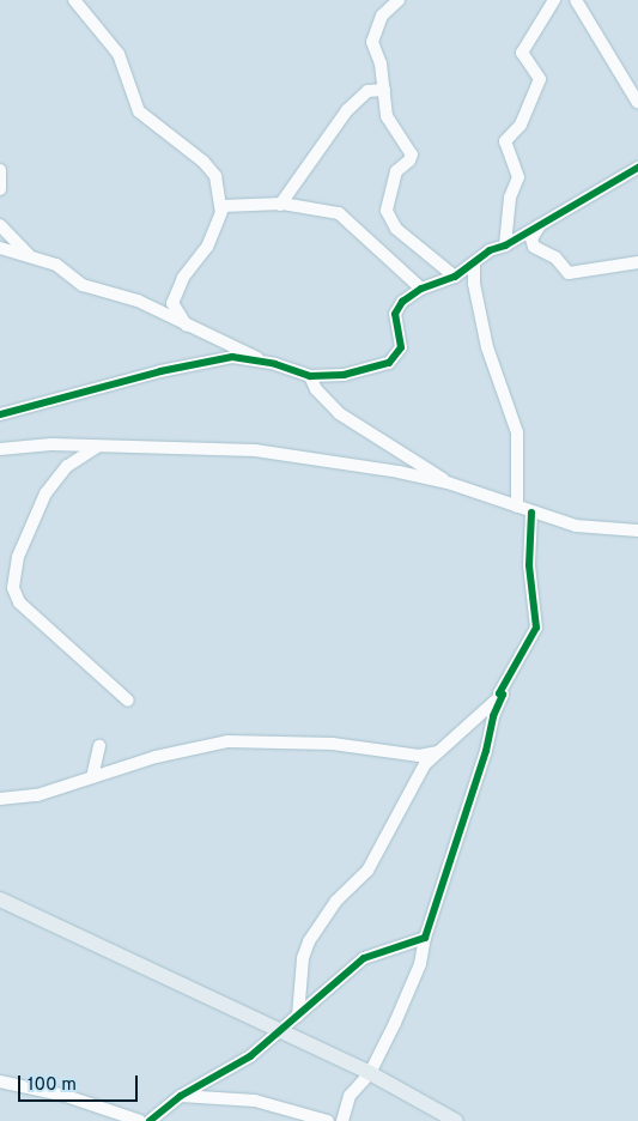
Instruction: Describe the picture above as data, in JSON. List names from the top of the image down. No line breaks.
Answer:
{"scale_bar":"100 m"}
